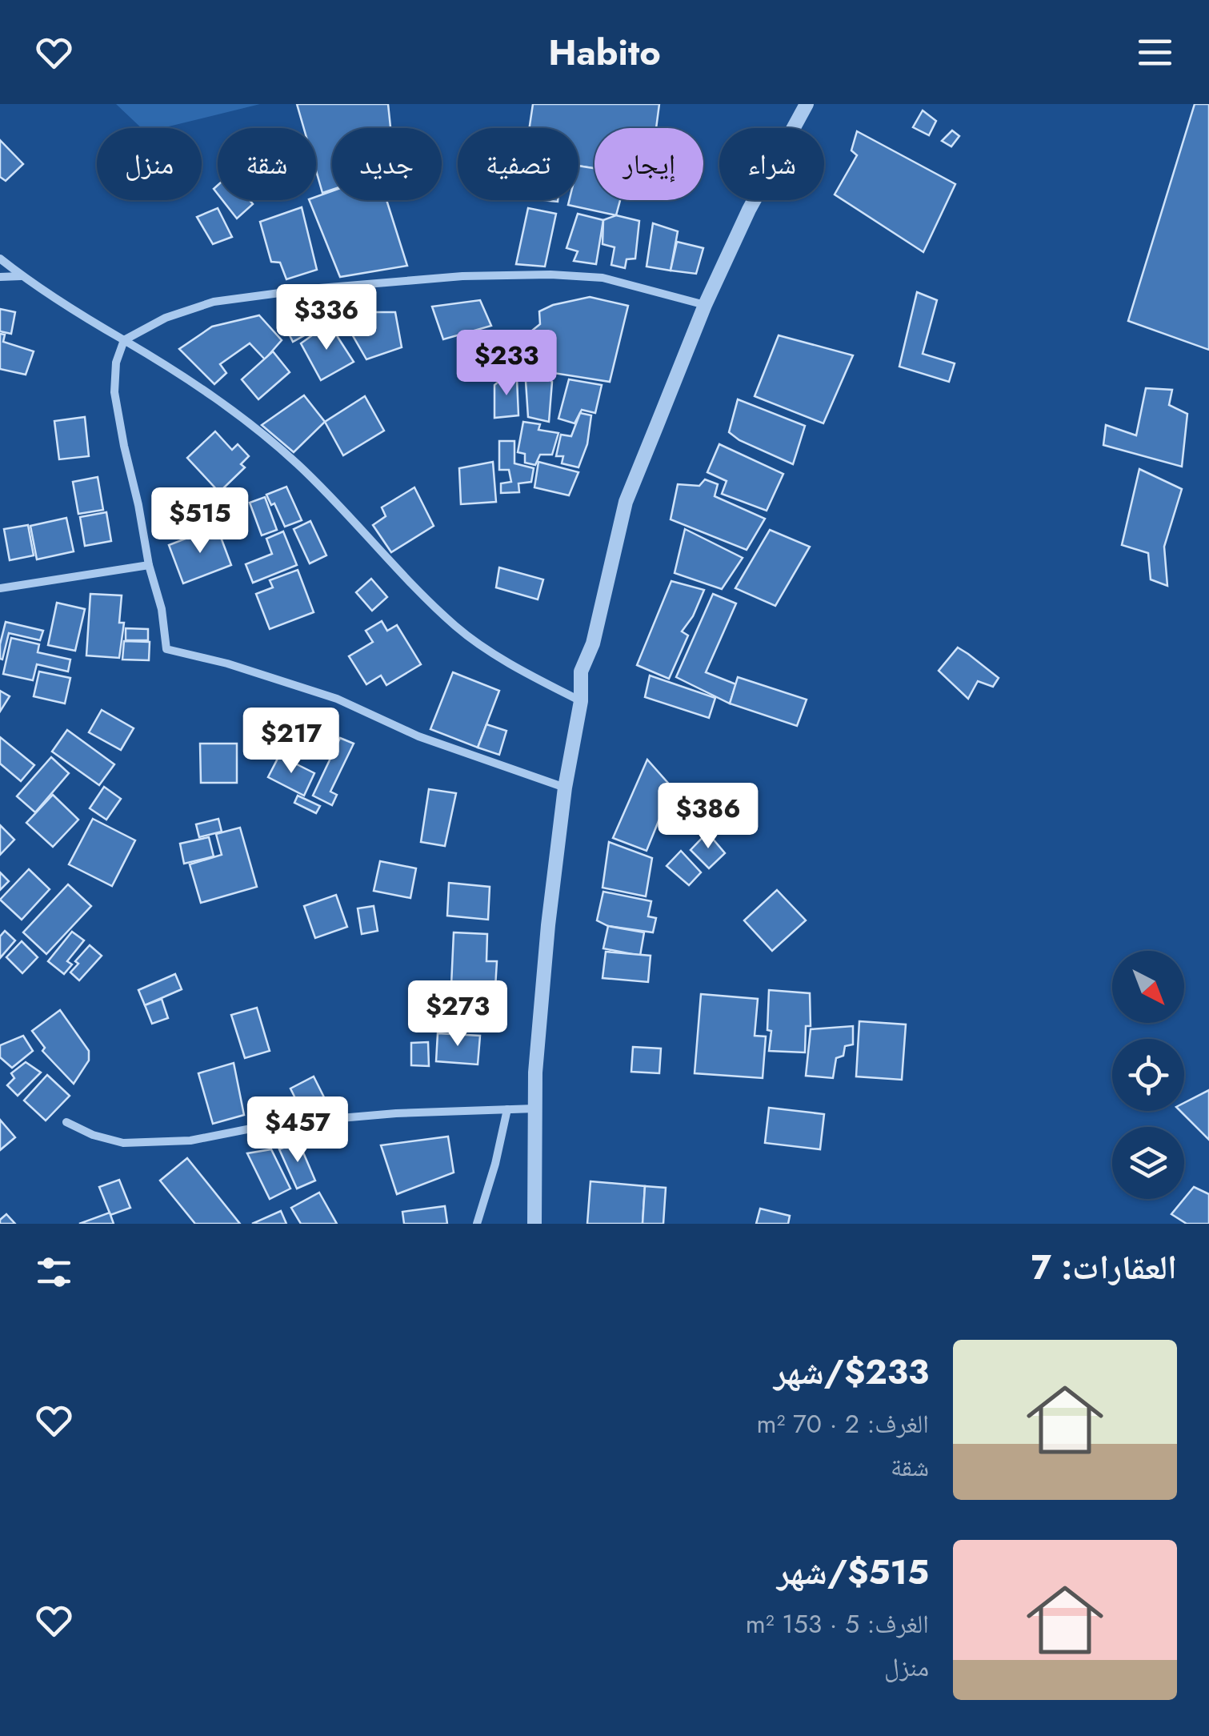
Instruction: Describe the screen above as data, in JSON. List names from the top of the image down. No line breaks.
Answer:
{"north":"bottom right","page":{"header":"Habito","chip":["شراء","إيجار","تصفية","جديد","شقة","منزل"],"price":["$336","$233","$515","$217","$386","$273","$457"],"heading":"العقارات: 7","list":[{"name":"$233/شهر","note":"الغرف: 2 · 70 m² · شقة"},{"name":"$515/شهر","note":"الغرف: 5 · 153 m² · منزل"}]}}
